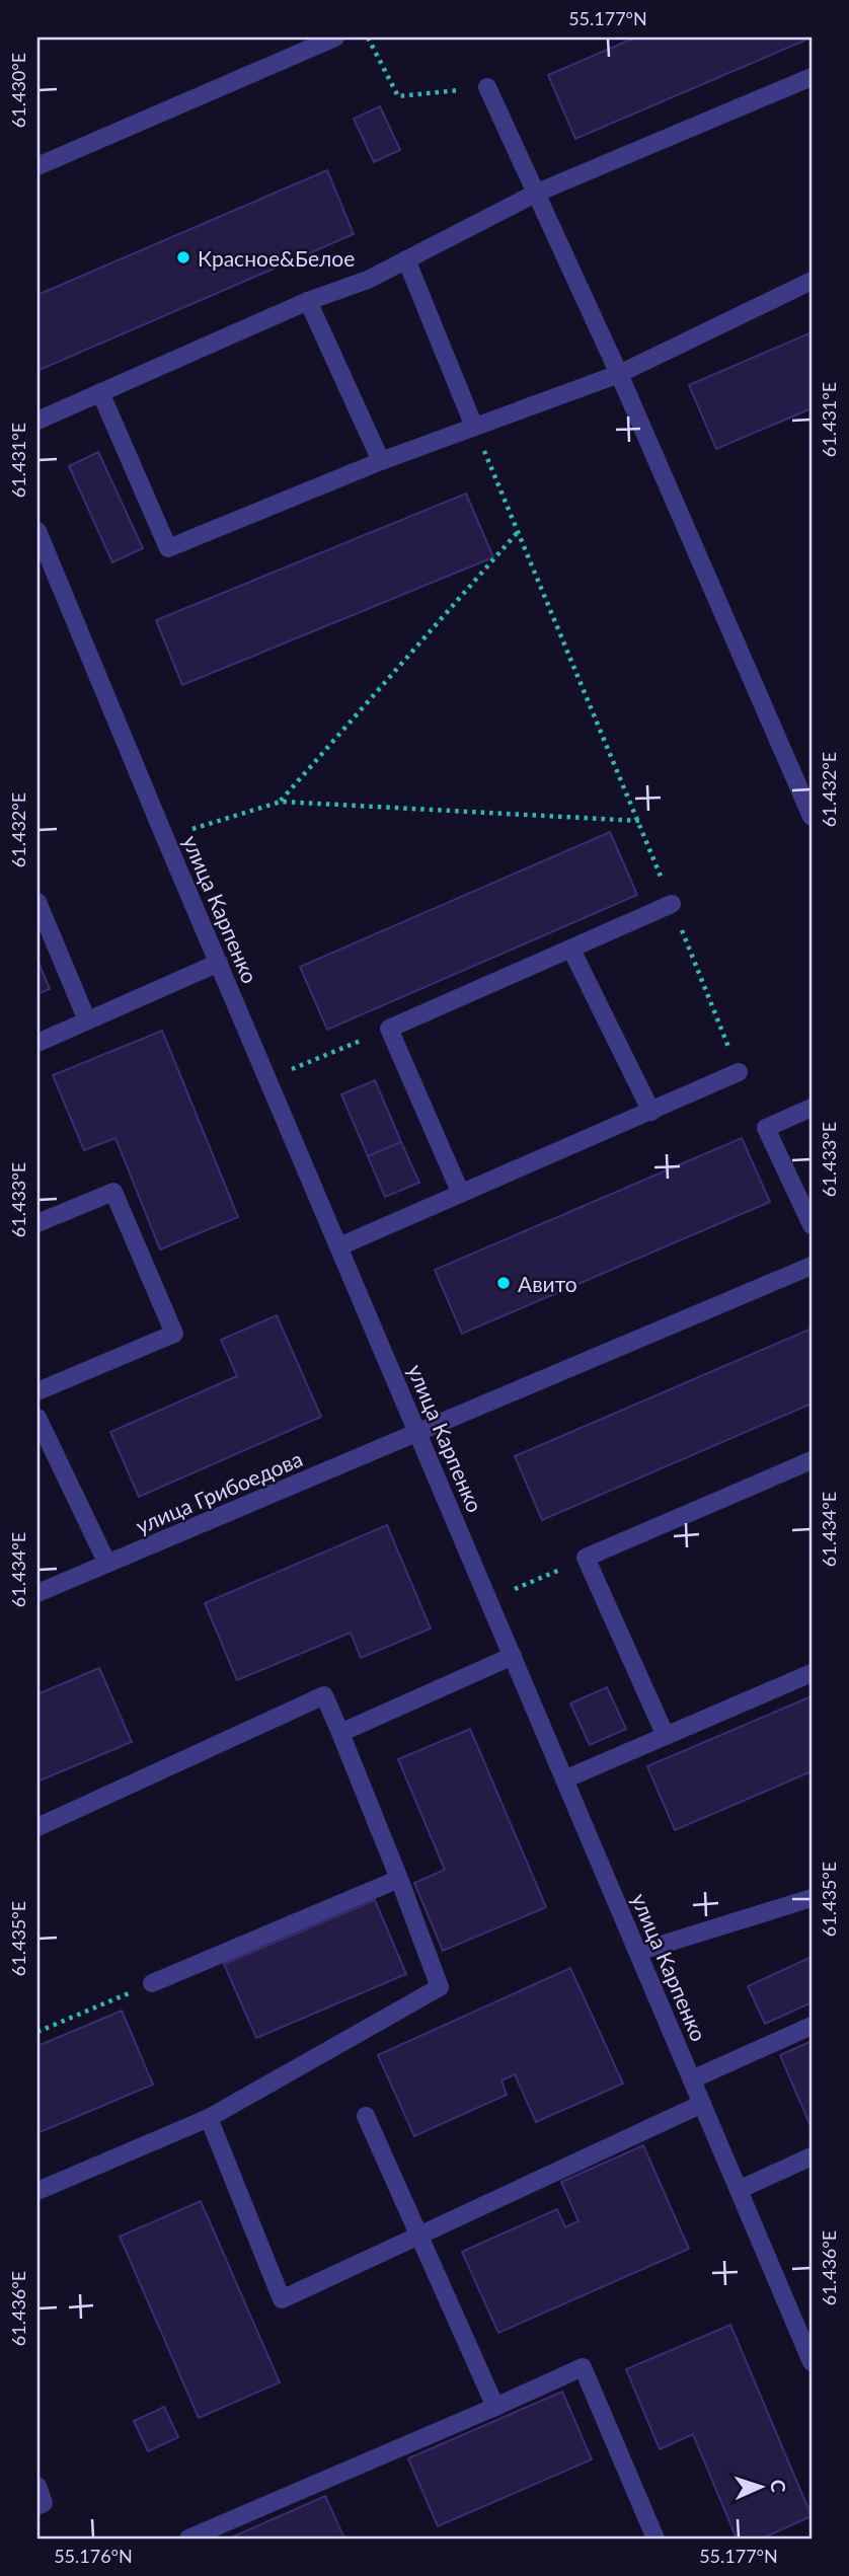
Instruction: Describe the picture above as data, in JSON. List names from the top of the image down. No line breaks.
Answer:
{"streets":{"street":["улица Карпенко","улица Грибоедова"]},"crossings":[["улица Карпенко","улица Грибоедова"]],"places":["Красное&Белое","Авито"],"north":"right","coordinates":["55.177°N","61.430°E","61.431°E","61.432°E","61.433°E","61.434°E","61.435°E","61.436°E","55.176°N"]}
